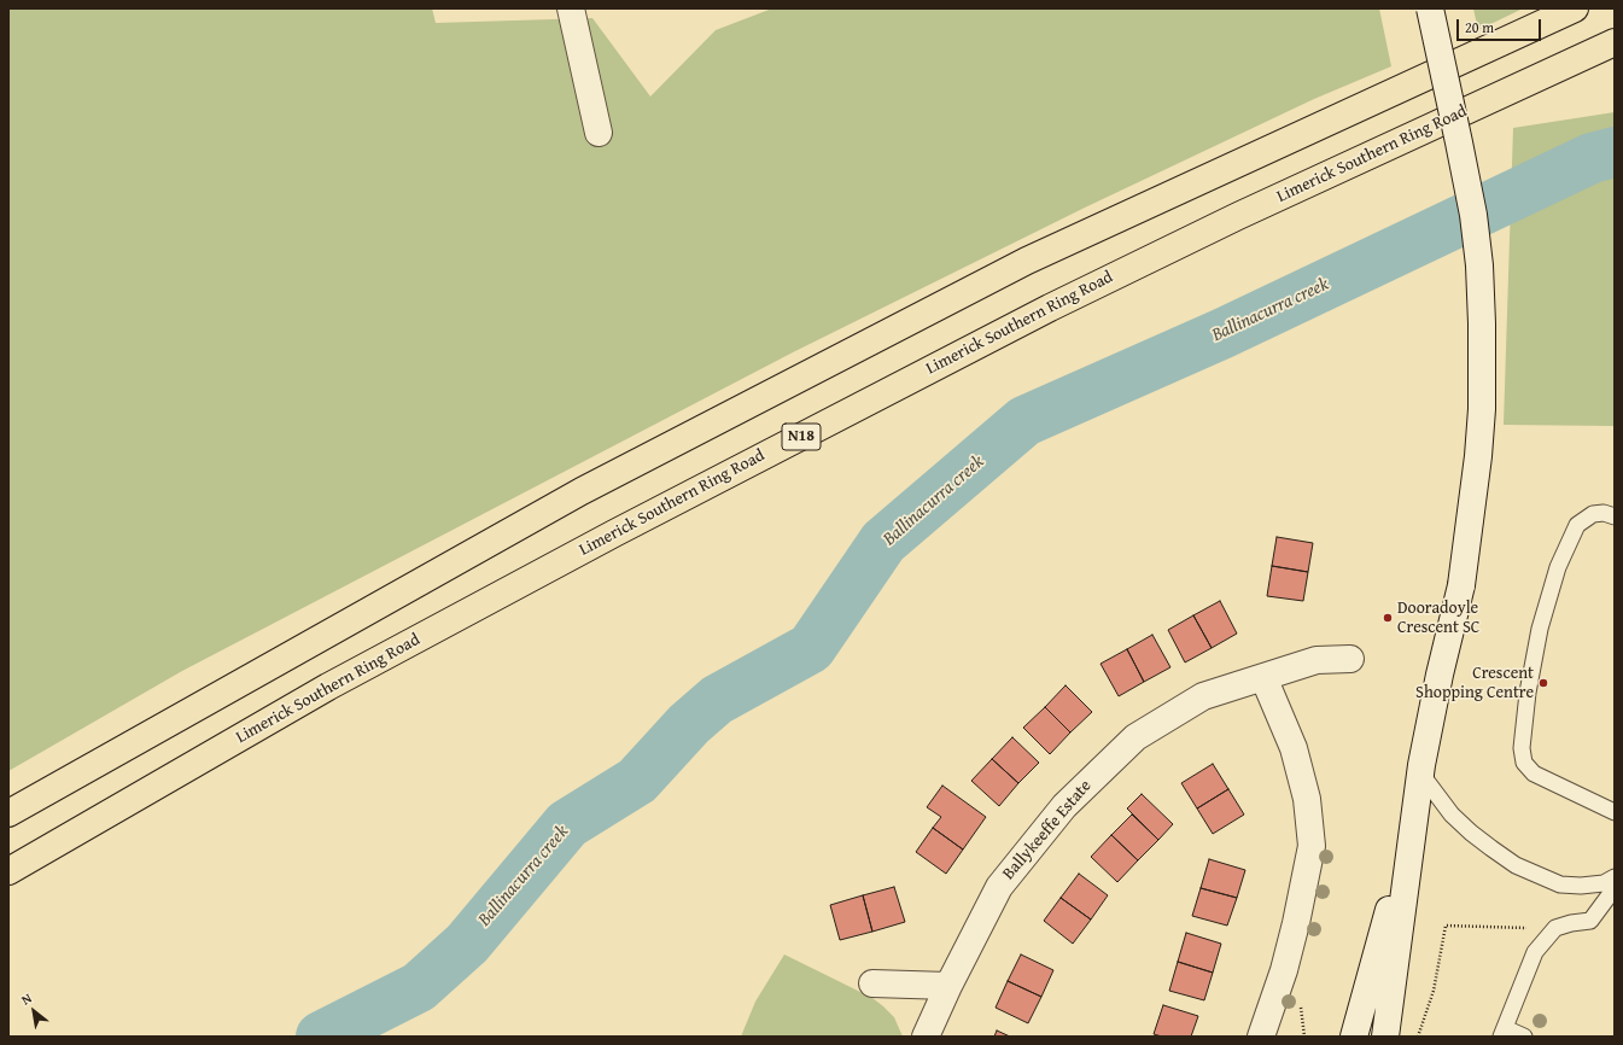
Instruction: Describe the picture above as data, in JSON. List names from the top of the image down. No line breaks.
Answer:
{"streets":{"highway":["Limerick Southern Ring Road","N18"],"main road":["Ballykeeffe Estate"]},"water":["Ballinacurra creek"],"places":["Dooradoyle Crescent SC","Crescent Shopping Centre"],"scale_bar":"20 m","north":"top left"}
